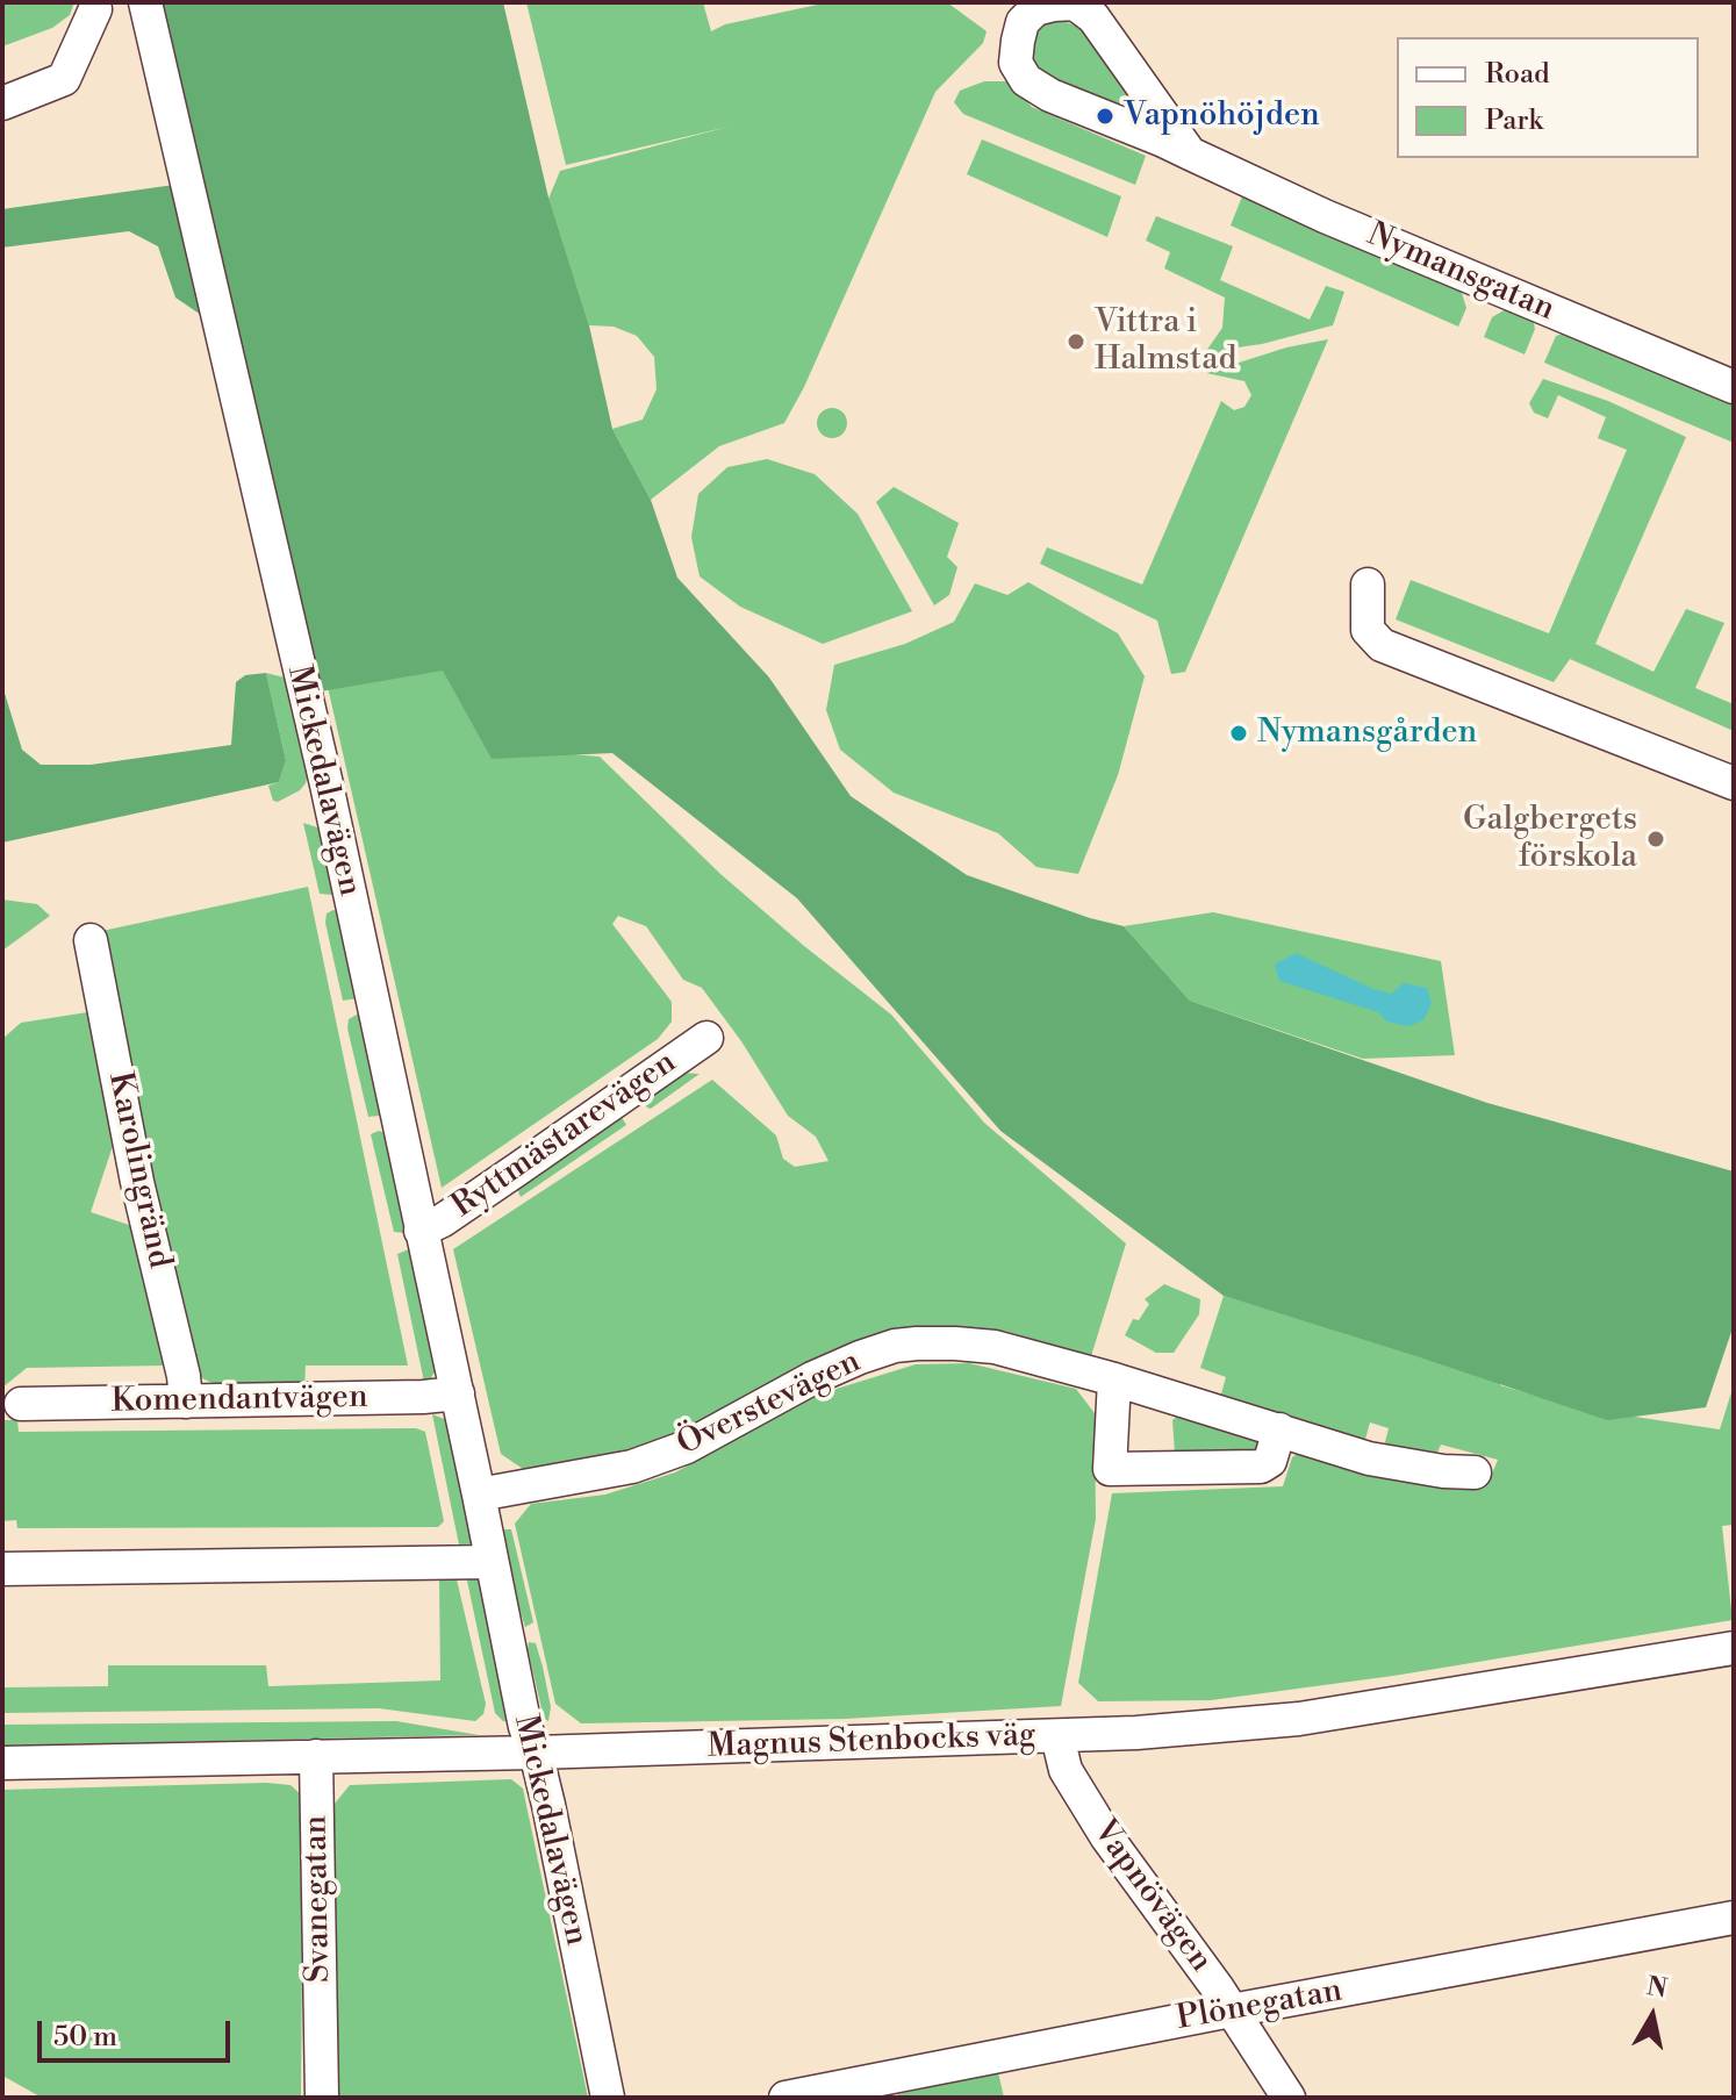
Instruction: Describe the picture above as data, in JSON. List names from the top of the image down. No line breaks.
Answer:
{"streets":{"street":["Nymansgatan","Mickedalavägen","Ryttmästarevägen","Karolingränd","Komendantvägen","Överstevägen","Magnus Stenbocks väg","Vapnövägen","Svanegatan","Plönegatan"]},"crossings":[["Mickedalavägen","Ryttmästarevägen"],["Mickedalavägen","Komendantvägen"],["Mickedalavägen","Överstevägen"],["Mickedalavägen","Magnus Stenbocks väg"],["Karolingränd","Komendantvägen"],["Magnus Stenbocks väg","Vapnövägen"],["Magnus Stenbocks väg","Svanegatan"],["Vapnövägen","Plönegatan"]],"places":["Vapnöhöjden","Vittra i Halmstad","Nymansgården","Galgbergets förskola"],"legend":["Road","Park"],"scale_bar":"50 m","north":"top"}
